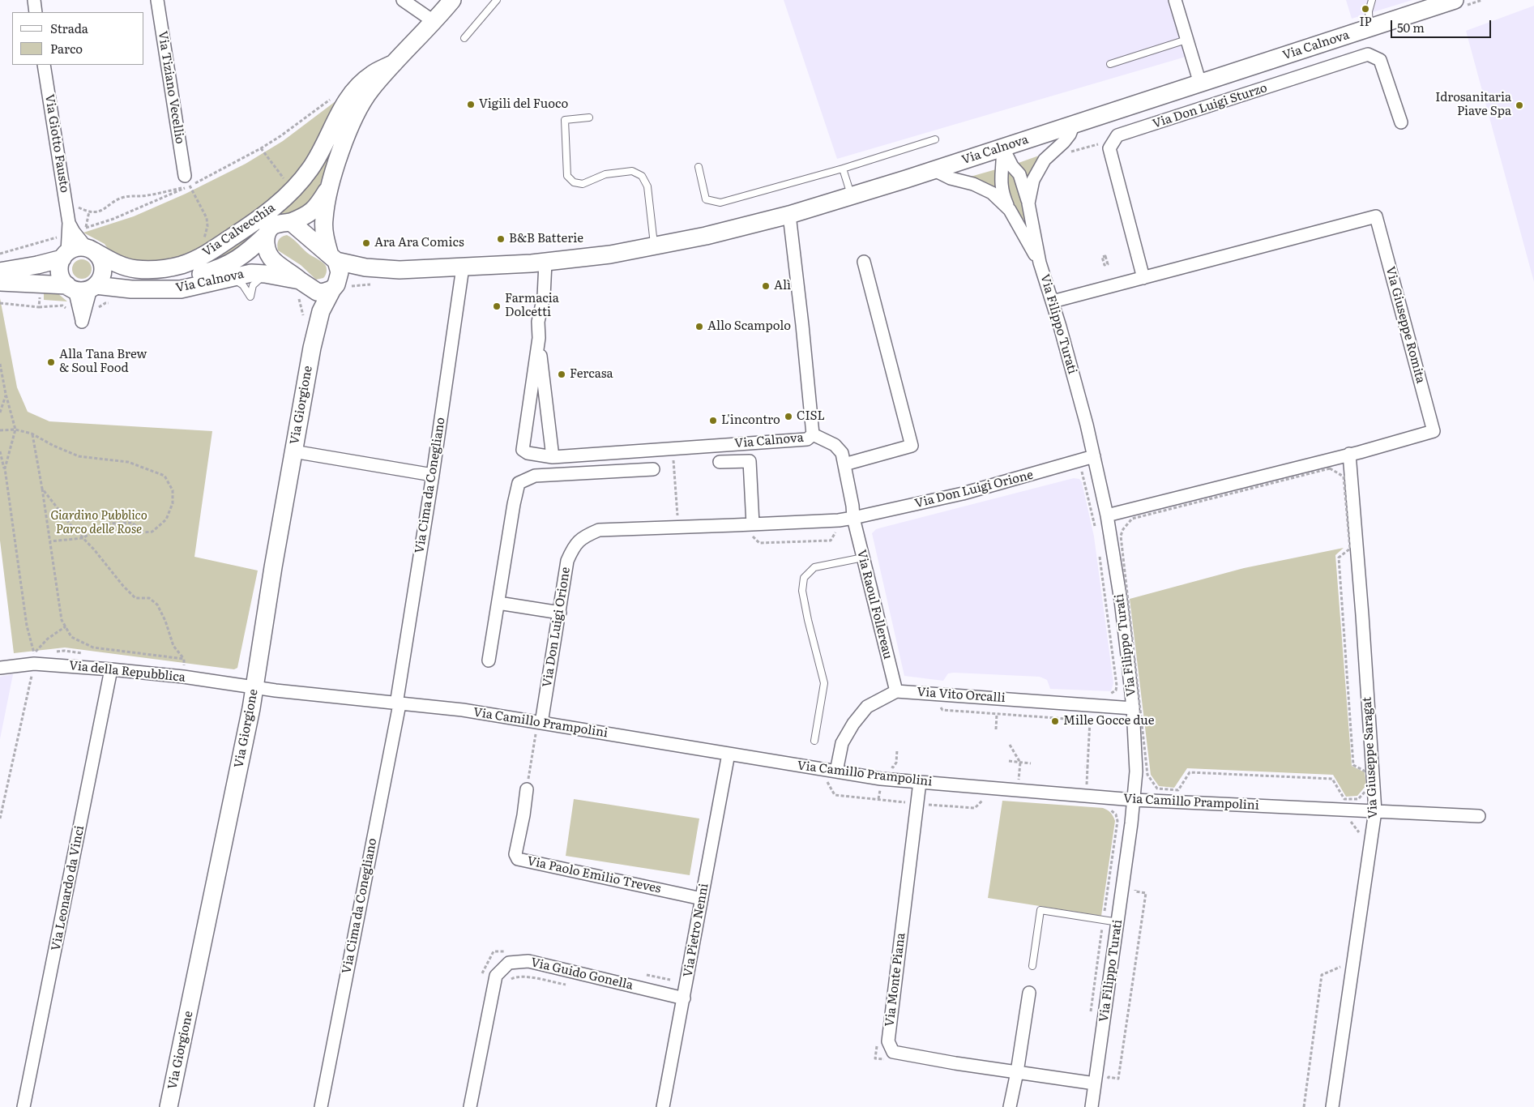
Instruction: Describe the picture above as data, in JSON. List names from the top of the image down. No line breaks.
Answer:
{"streets":{"main road":["Via Calnova","Via Calvecchia","Via Giorgione"],"street":["Via Tiziano Vecellio","Via Don Luigi Sturzo","Via Giotto Fausto","Via Filippo Turati","Via Giuseppe Romita","Via Cima da Conegliano","Via Don Luigi Orione","Via Raoul Follereau","Via della Repubblica","Via Vito Orcalli","Via Camillo Prampolini","Via Giuseppe Saragat","Via Paolo Emilio Treves","Via Leonardo da Vinci","Via Pietro Nenni","Via Guido Gonella","Via Monte Piana"]},"crossings":[["Via Calnova","Via Giotto Fausto"],["Via Calnova","Via Calvecchia"],["Via Calnova","Via Filippo Turati"],["Via Calnova","Via Giorgione"],["Via Calnova","Via Cima da Conegliano"],["Via Don Luigi Sturzo","Via Giuseppe Romita"],["Via Giotto Fausto","Via Calvecchia"],["Via Calvecchia","Via Giorgione"],["Via Filippo Turati","Via Giuseppe Romita"],["Via Filippo Turati","Via Don Luigi Orione"],["Via Filippo Turati","Via Vito Orcalli"],["Via Filippo Turati","Via Camillo Prampolini"],["Via Filippo Turati","Via Monte Piana"],["Via Giuseppe Romita","Via Giuseppe Saragat"],["Via Giorgione","Via della Repubblica"],["Via Giorgione","Via Camillo Prampolini"],["Via Cima da Conegliano","Via Camillo Prampolini"],["Via Don Luigi Orione","Via Raoul Follereau"],["Via Don Luigi Orione","Via Camillo Prampolini"],["Via Raoul Follereau","Via Vito Orcalli"],["Via della Repubblica","Via Camillo Prampolini"],["Via della Repubblica","Via Leonardo da Vinci"],["Via Camillo Prampolini","Via Giuseppe Saragat"],["Via Camillo Prampolini","Via Pietro Nenni"],["Via Camillo Prampolini","Via Monte Piana"],["Via Paolo Emilio Treves","Via Pietro Nenni"],["Via Pietro Nenni","Via Guido Gonella"]],"parks":["Giardino Pubblico Parco delle Rose"],"places":["IP","Vigili del Fuoco","Idrosanitaria Piave Spa","B&B Batterie","Ara Ara Comics","Alì","Farmacia Dolcetti","Allo Scampolo","Alla Tana Brew & Soul Food","Fercasa","CISL","L'incontro","Mille Gocce due"],"legend":["Strada","Parco"],"scale_bar":"50 m"}
